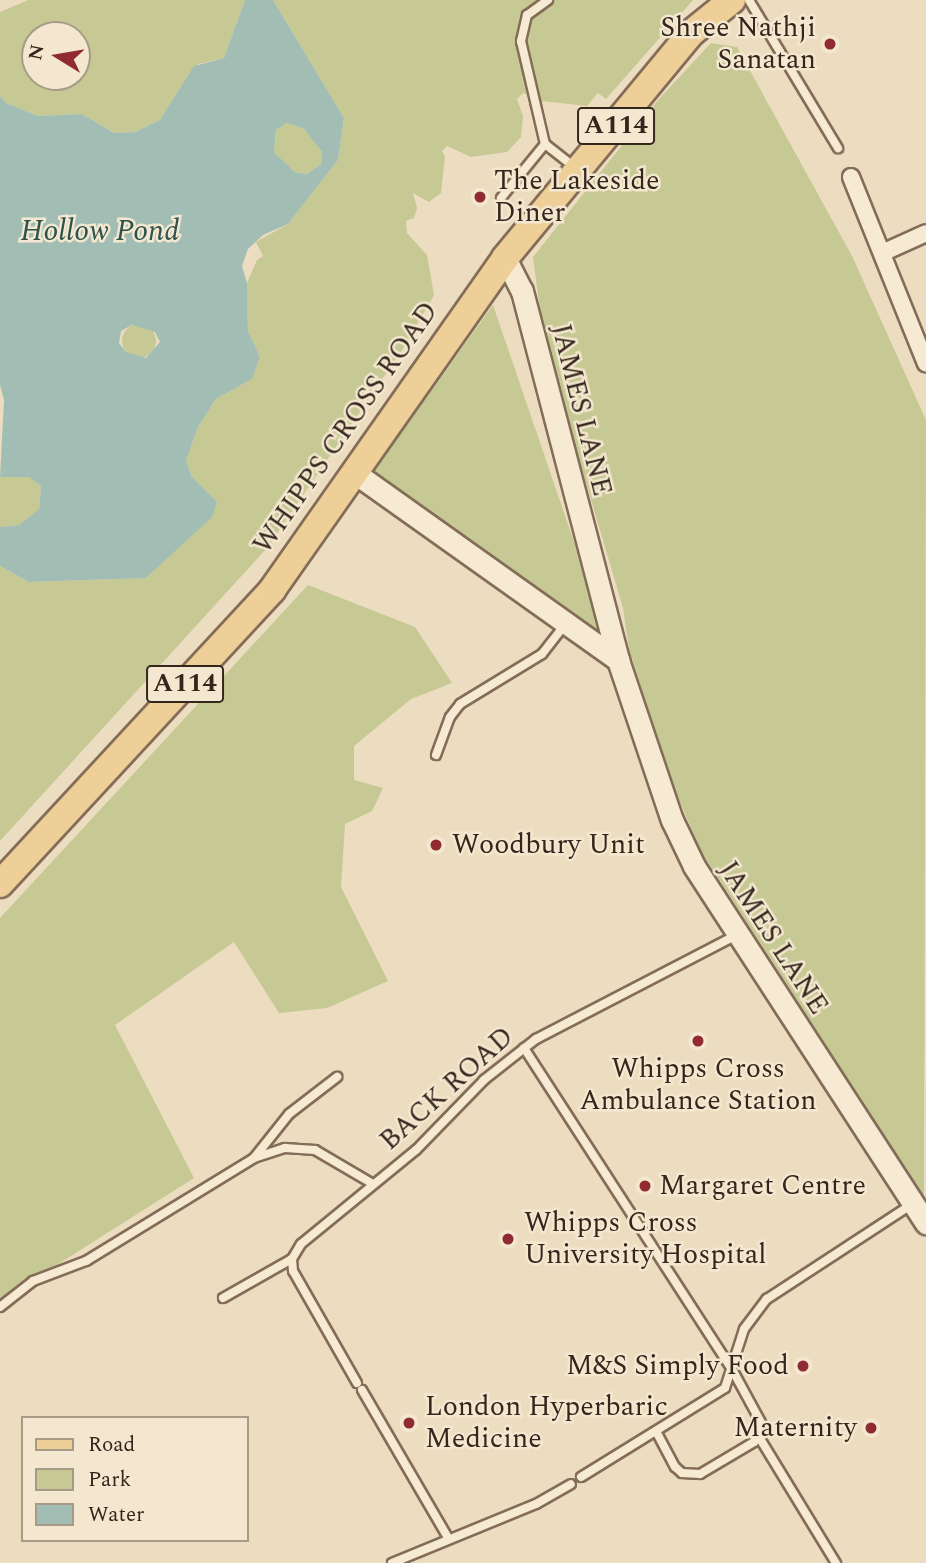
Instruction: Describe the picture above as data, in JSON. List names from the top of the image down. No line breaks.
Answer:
{"streets":{"main road":["A114","WHIPPS CROSS ROAD"],"street":["JAMES LANE"],"lane":["BACK ROAD"]},"crossings":[["JAMES LANE","WHIPPS CROSS ROAD"],["JAMES LANE","BACK ROAD"]],"water":["Hollow Pond"],"places":["Shree Nathji Sanatan","The Lakeside Diner","Woodbury Unit","Whipps Cross Ambulance Station","Margaret Centre","Whipps Cross University Hospital","M&S Simply Food","London Hyperbaric Medicine","Maternity"],"legend":["Road","Park","Water"],"north":"left"}
